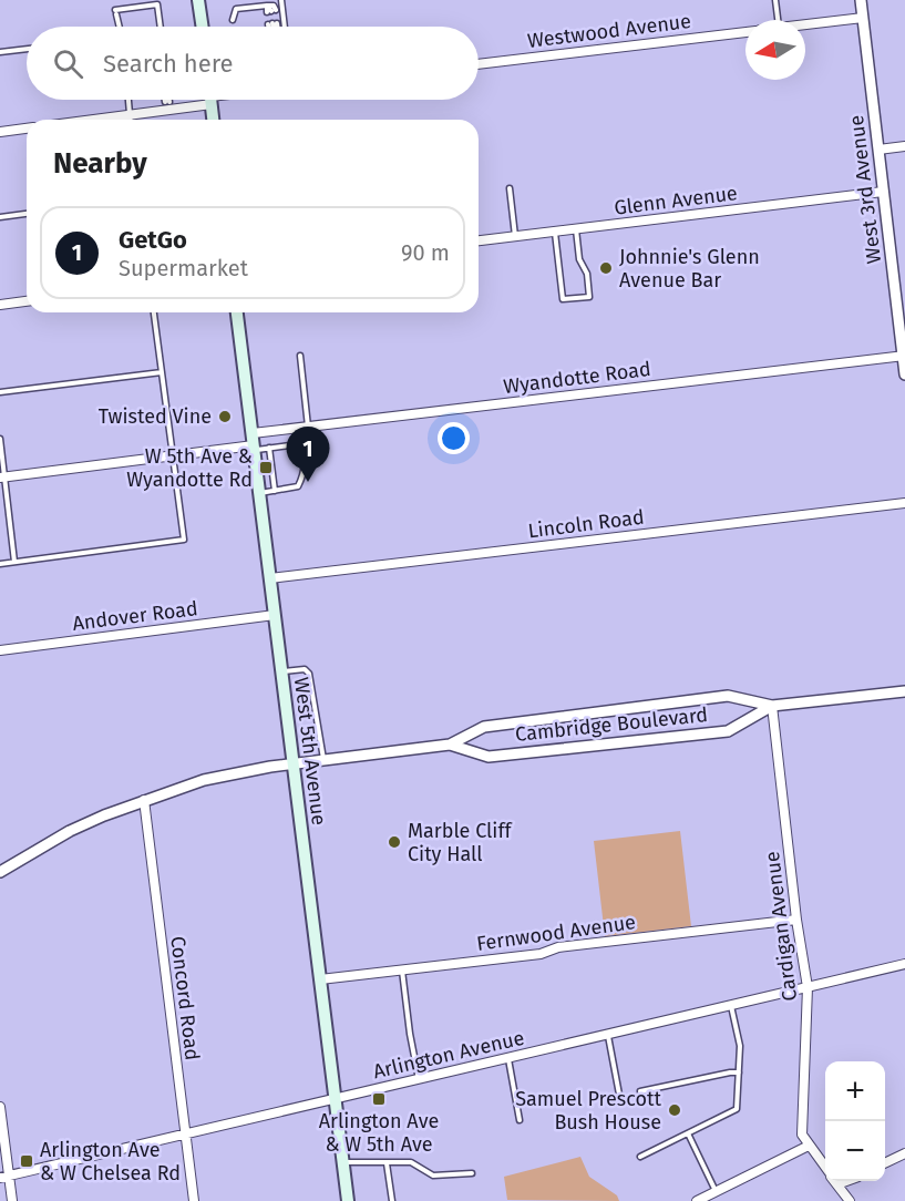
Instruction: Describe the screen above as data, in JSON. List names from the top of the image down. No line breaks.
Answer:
{"streets":{"main road":["West 5th Avenue"],"street":["Westwood Avenue","West 3rd Avenue","Glenn Avenue","Wyandotte Road","Lincoln Road","Andover Road","Cambridge Boulevard","Cardigan Avenue","Fernwood Avenue","Concord Road","Arlington Avenue"]},"crossings":[["West 3rd Avenue","Glenn Avenue"],["West 3rd Avenue","Wyandotte Road"],["Wyandotte Road","West 5th Avenue"],["Lincoln Road","West 5th Avenue"],["Andover Road","West 5th Avenue"],["Cambridge Boulevard","West 5th Avenue"],["Cambridge Boulevard","Cardigan Avenue"],["Cambridge Boulevard","Concord Road"],["West 5th Avenue","Fernwood Avenue"],["West 5th Avenue","Arlington Avenue"],["Cardigan Avenue","Fernwood Avenue"],["Cardigan Avenue","Arlington Avenue"],["Concord Road","Arlington Avenue"]],"places":{"other":["Johnnie's Glenn Avenue Bar","Twisted Vine","Marble Cliff City Hall","Samuel Prescott Bush House"],"transit":["W 5th Ave & Wyandotte Rd","Arlington Ave & W 5th Ave","Arlington Ave & W Chelsea Rd"]},"north":"left","page":{"search":"Search here","heading":"Nearby","list":[{"mark":"1","name":"GetGo","note":"Supermarket","value":"90 m"}],"pins":"1","map_buttons":["+","−"]}}
